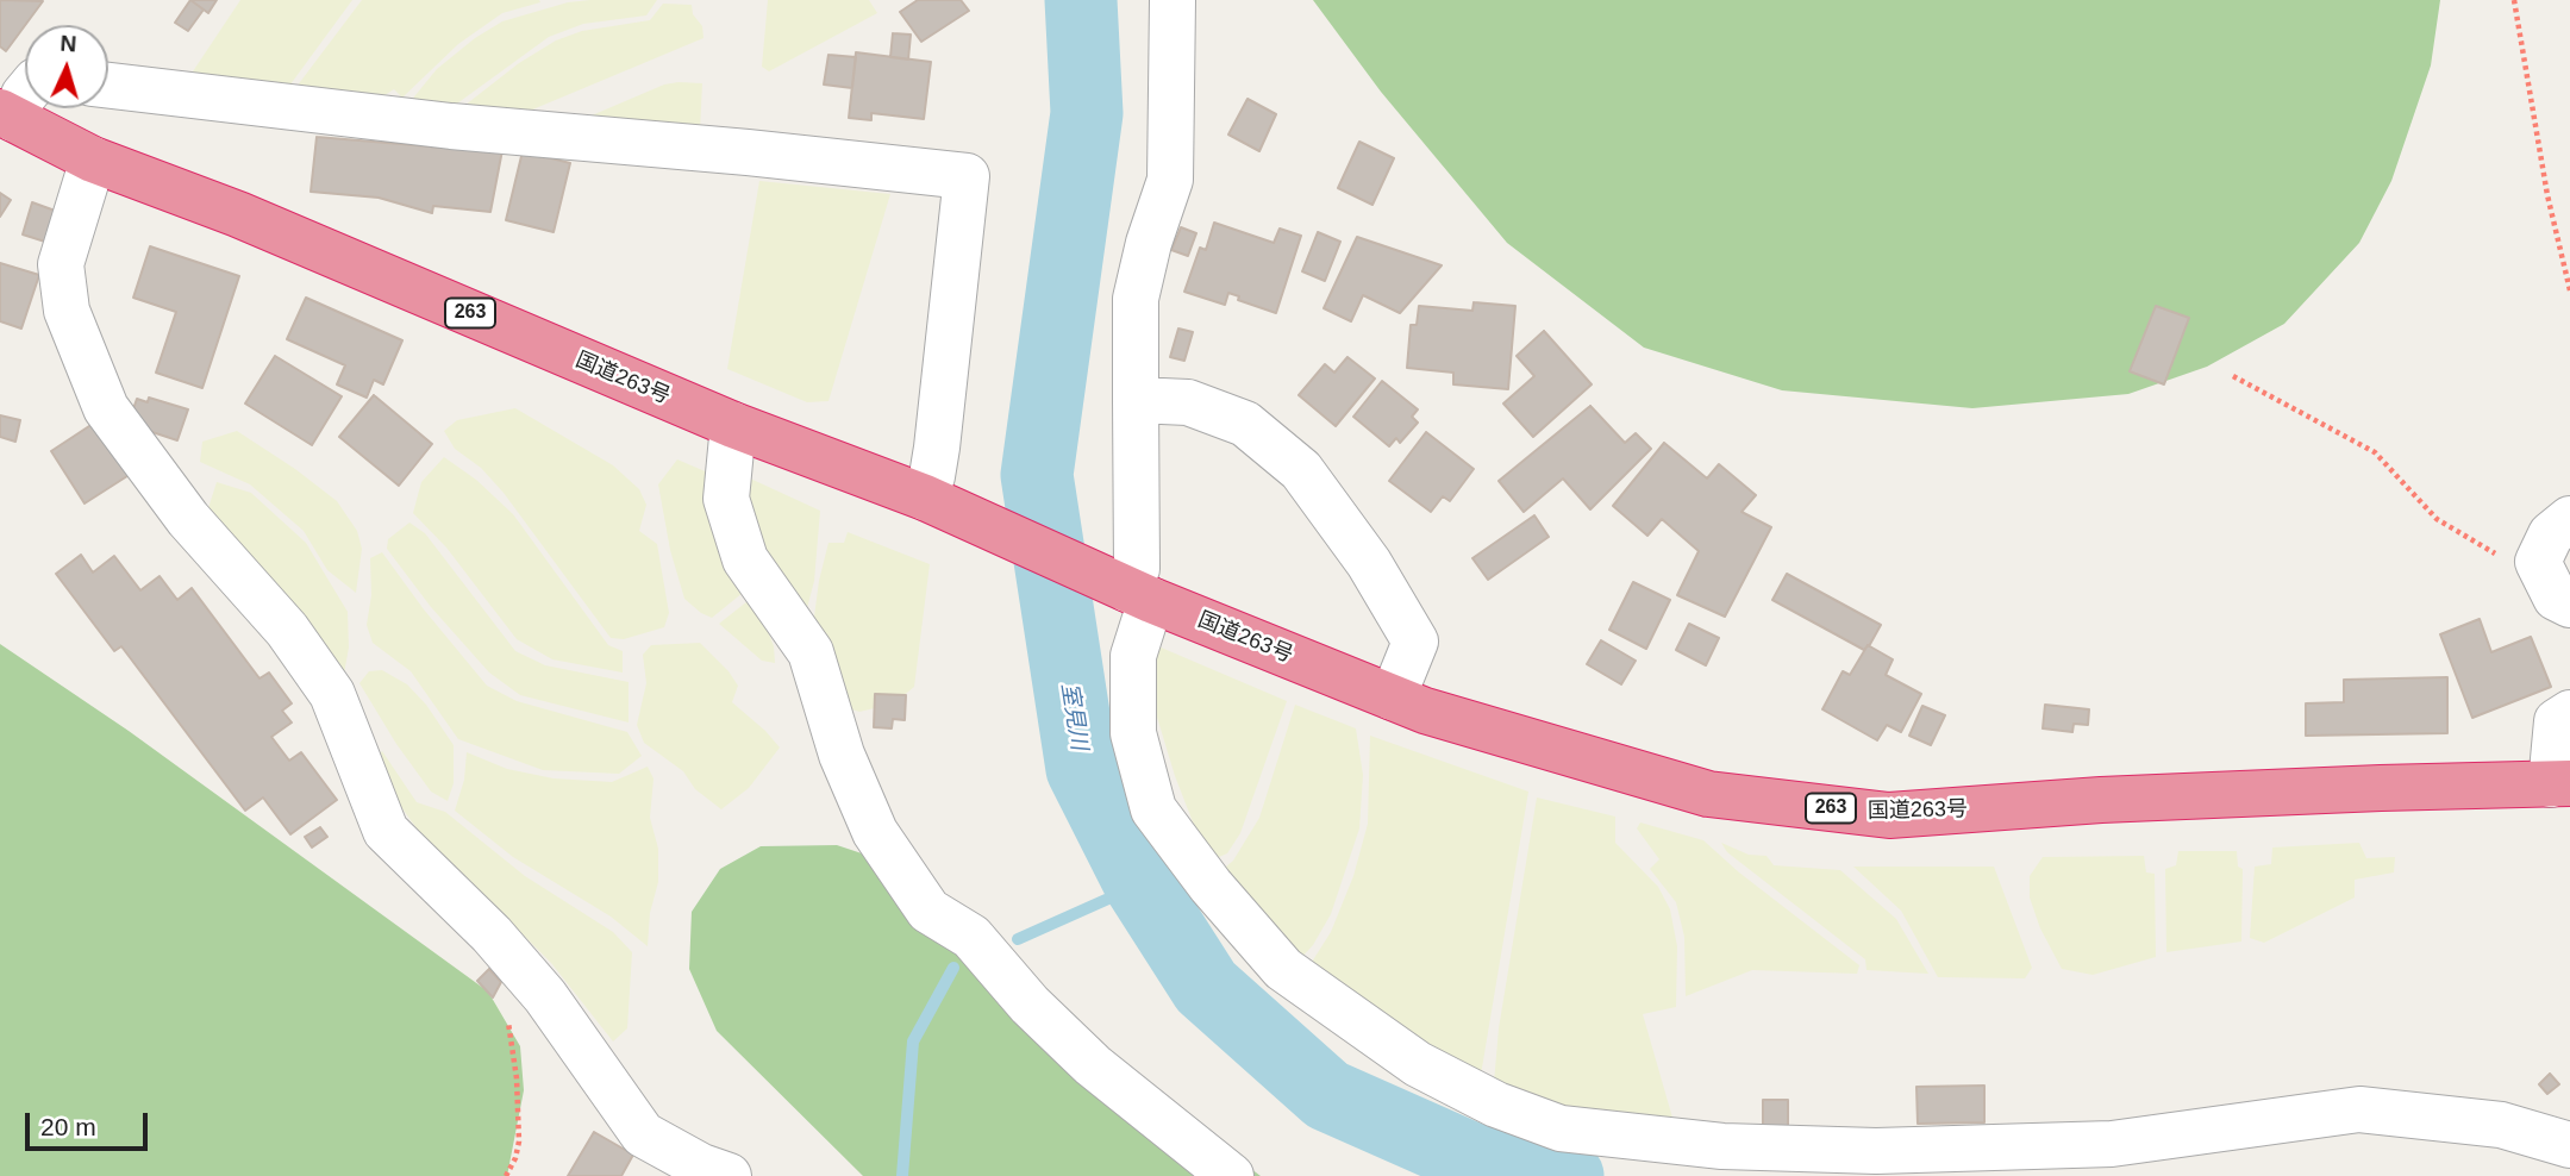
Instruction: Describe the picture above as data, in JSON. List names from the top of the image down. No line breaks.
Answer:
{"streets":{"highway":["263","国道263号"]},"water":["室見川"],"scale_bar":"20 m","north":"top"}
